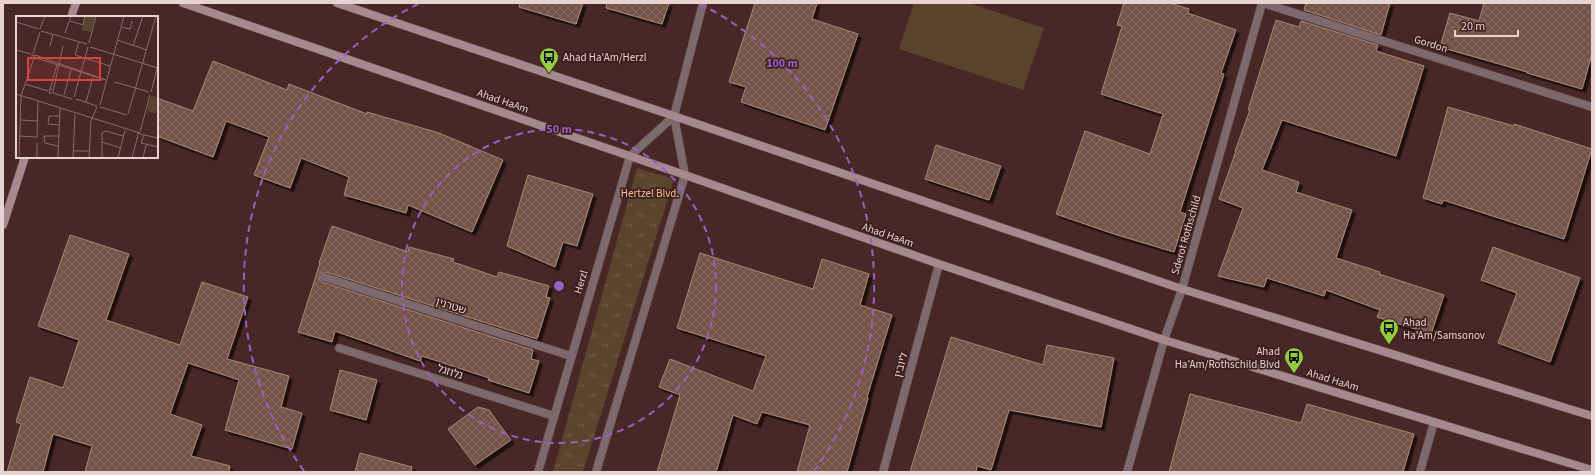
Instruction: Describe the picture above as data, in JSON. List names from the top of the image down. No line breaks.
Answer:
{"streets":{"street":["Gordon","Ahad HaAm","Sderot Rothschild","Herzl","שטרנין","ליובין","גלוזגל"]},"crossings":[["Gordon","Sderot Rothschild"],["Ahad HaAm","Sderot Rothschild"],["Ahad HaAm","Herzl"],["Ahad HaAm","ליובין"],["Herzl","שטרנין"],["Herzl","גלוזגל"]],"parks":["Hertzel Blvd."],"places":{"bus stop":["Ahad Ha'Am/Herzl","Ahad Ha'Am/Samsonov","Ahad Ha'Am/Rothschild Blvd"]},"scale_bar":"20 m","rings":["100 m","50 m"]}
